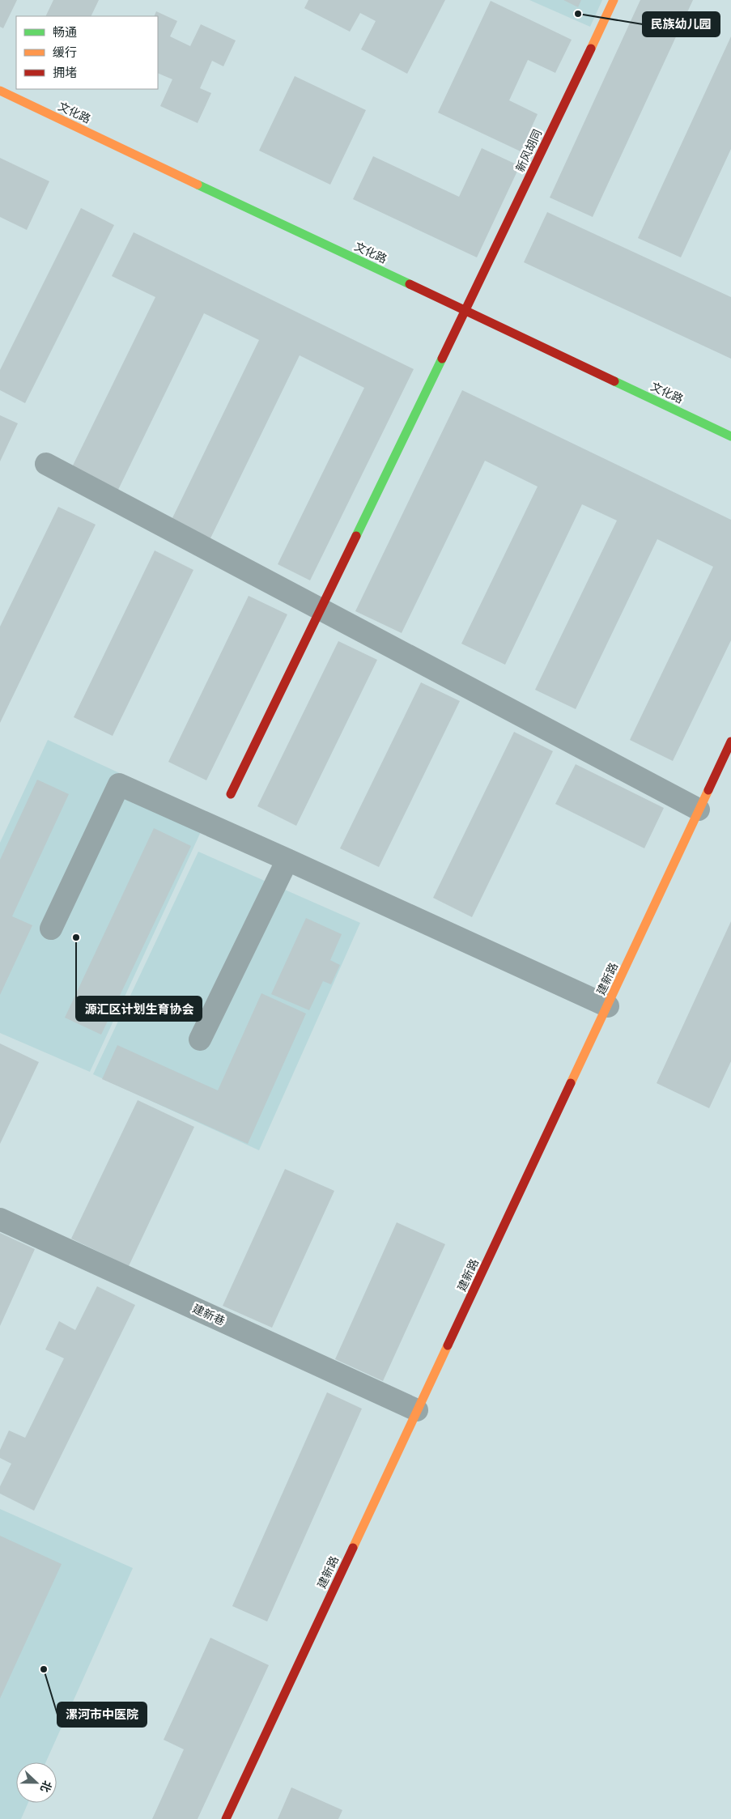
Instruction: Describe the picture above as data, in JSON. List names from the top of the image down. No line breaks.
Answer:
{"streets":{"street":["文化路","新风胡同","建新路","建新巷"]},"crossings":[["文化路","新风胡同"],["建新路","建新巷"]],"places":["民族幼儿园","源汇区计划生育协会","漯河市中医院"],"legend":["畅通","缓行","拥堵"],"north":"right"}
